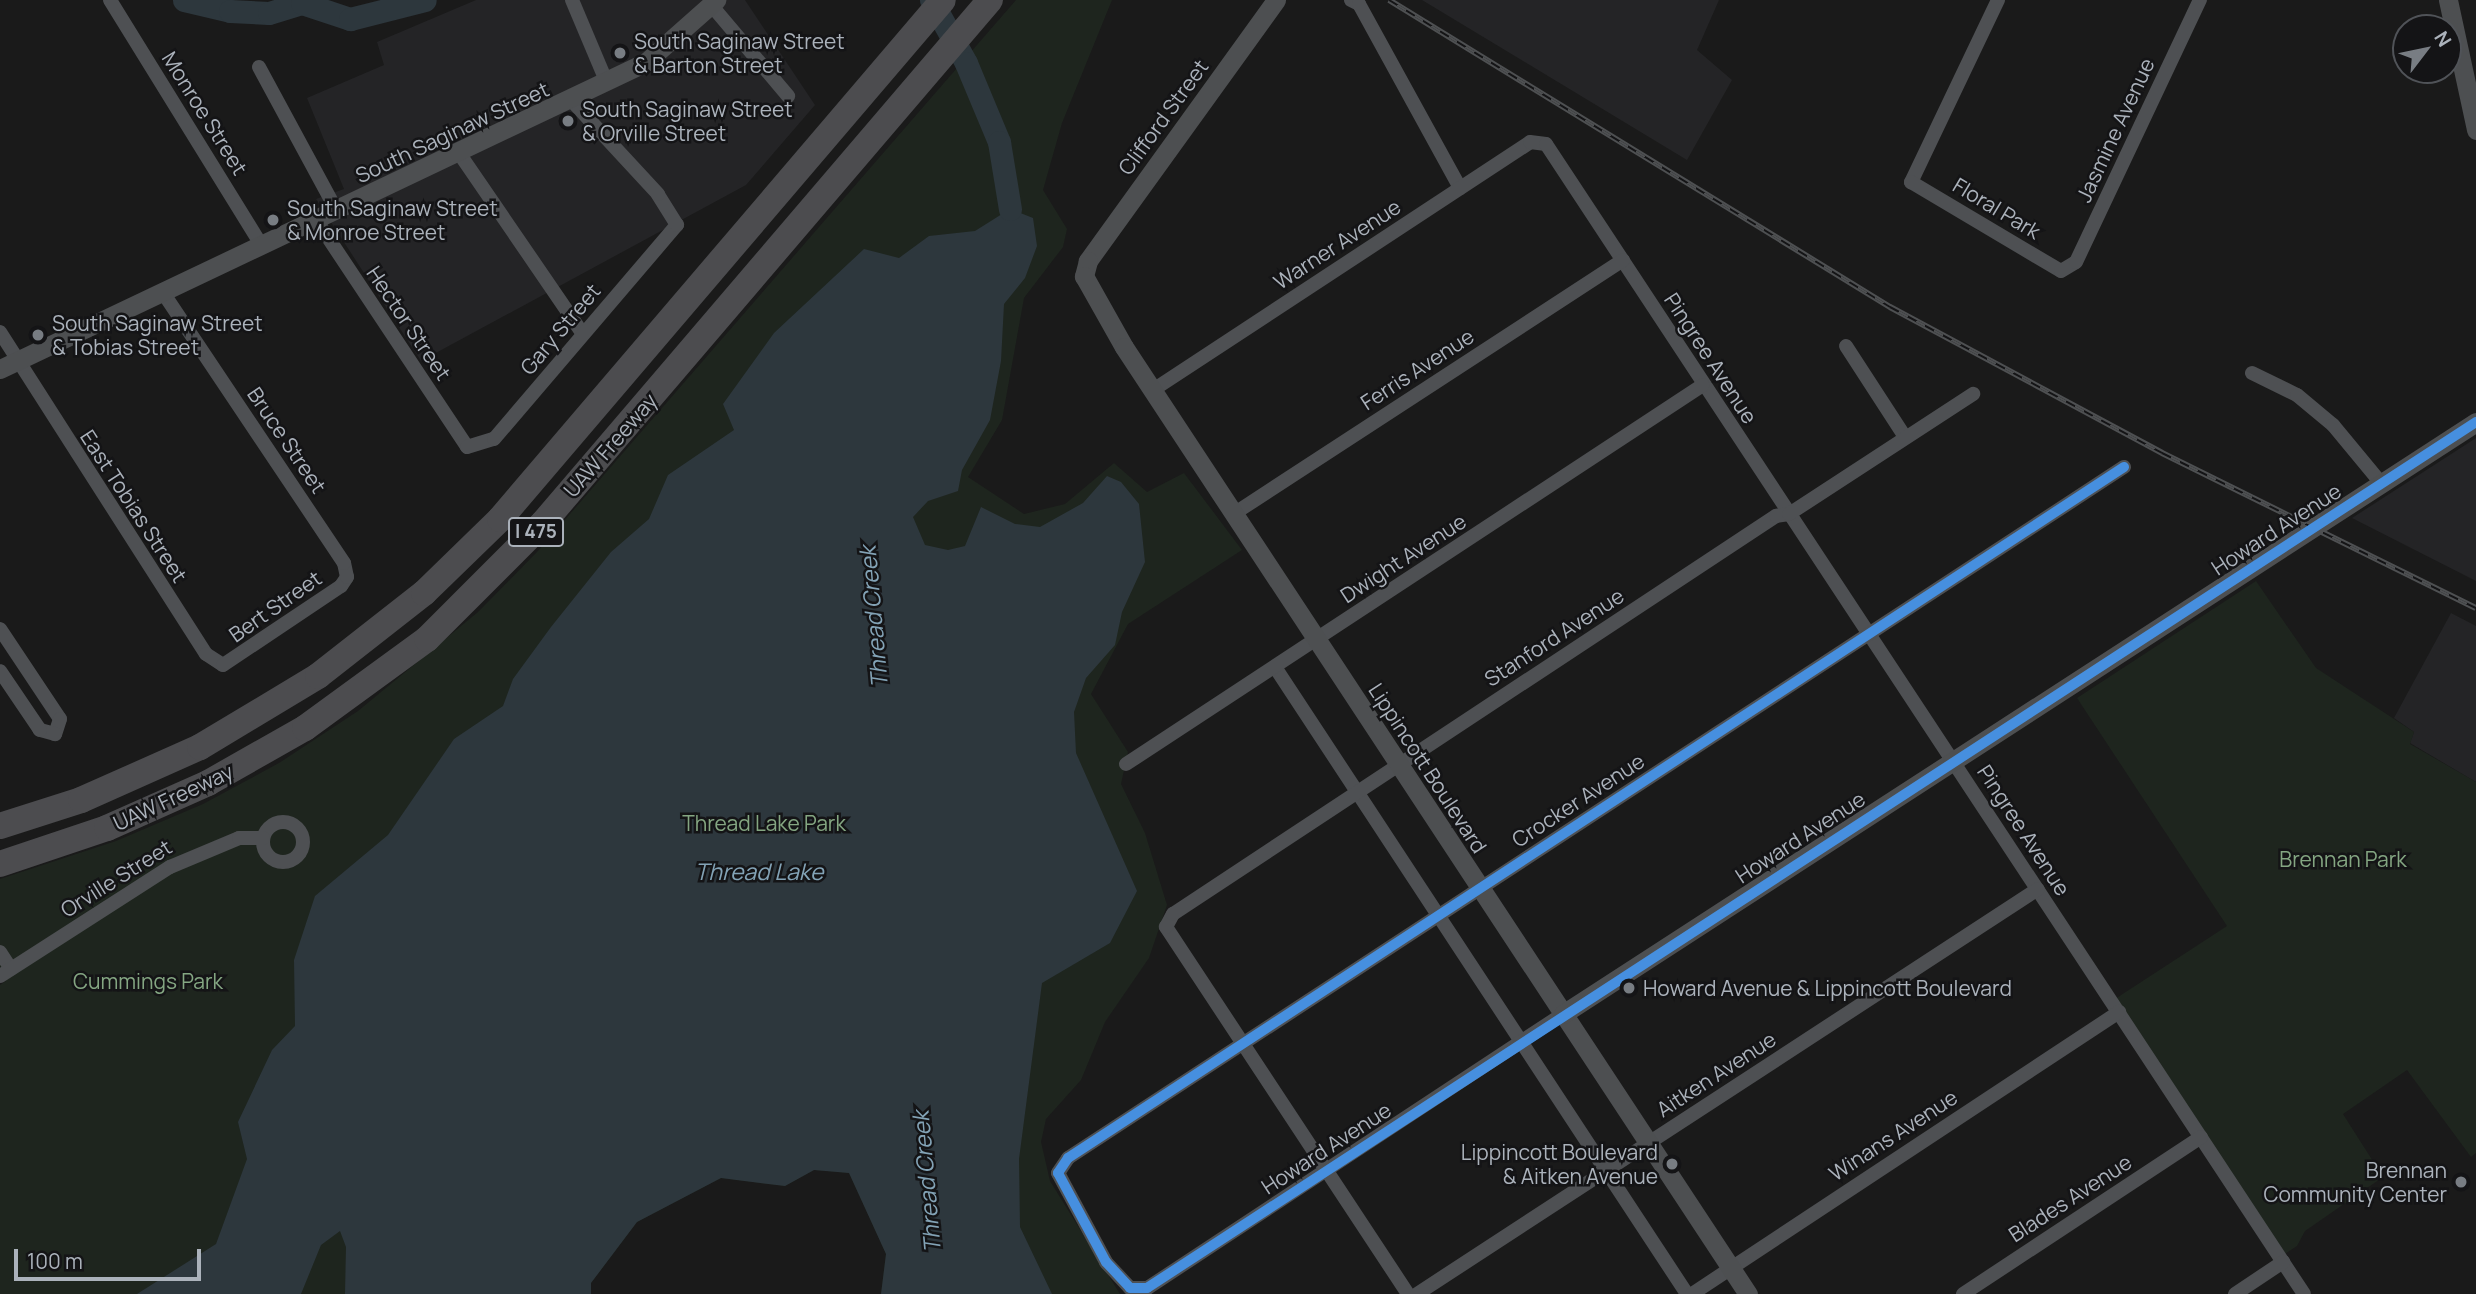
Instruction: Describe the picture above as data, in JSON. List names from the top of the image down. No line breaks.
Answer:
{"streets":{"highway":["UAW Freeway","I 475"],"street":["Monroe Street","Clifford Street","Jasmine Avenue","South Saginaw Street","Floral Park","Warner Avenue","Hector Street","Gary Street","Pingree Avenue","Ferris Avenue","Bruce Street","East Tobias Street","Howard Avenue","Dwight Avenue","Bert Street","Stanford Avenue","Lippincott Boulevard","Crocker Avenue","Orville Street","Aitken Avenue","Winans Avenue","Blades Avenue"]},"crossings":[["Monroe Street","South Saginaw Street"],["Clifford Street","Lippincott Boulevard"],["Jasmine Avenue","Floral Park"],["South Saginaw Street","Hector Street"],["South Saginaw Street","Gary Street"],["South Saginaw Street","Bruce Street"],["South Saginaw Street","East Tobias Street"],["Warner Avenue","Pingree Avenue"],["Warner Avenue","Lippincott Boulevard"],["Hector Street","Gary Street"],["Pingree Avenue","Ferris Avenue"],["Pingree Avenue","Howard Avenue"],["Pingree Avenue","Dwight Avenue"],["Pingree Avenue","Stanford Avenue"],["Pingree Avenue","Crocker Avenue"],["Pingree Avenue","Aitken Avenue"],["Pingree Avenue","Winans Avenue"],["Pingree Avenue","Blades Avenue"],["Ferris Avenue","Lippincott Boulevard"],["Bruce Street","Bert Street"],["East Tobias Street","Bert Street"],["Howard Avenue","Lippincott Boulevard"],["Howard Avenue","Crocker Avenue"],["Dwight Avenue","Lippincott Boulevard"],["Stanford Avenue","Lippincott Boulevard"],["Stanford Avenue","Crocker Avenue"],["Lippincott Boulevard","Crocker Avenue"],["Lippincott Boulevard","Aitken Avenue"],["Lippincott Boulevard","Winans Avenue"]],"water":["Thread Creek","Thread Lake"],"parks":["Thread Lake Park","Brennan Park","Cummings Park"],"places":["South Saginaw Street & Barton Street","South Saginaw Street & Orville Street","South Saginaw Street & Monroe Street","South Saginaw Street & Tobias Street","Howard Avenue & Lippincott Boulevard","Lippincott Boulevard & Aitken Avenue","Brennan Community Center"],"scale_bar":"100 m","north":"top right"}
